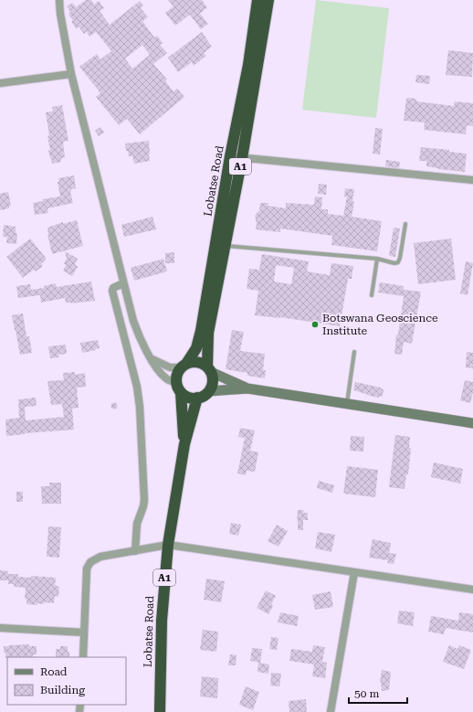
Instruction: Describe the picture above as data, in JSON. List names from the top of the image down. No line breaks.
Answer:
{"streets":{"highway":["A1","Lobatse Road"]},"places":["Botswana Geoscience Institute"],"legend":["Road","Building"],"scale_bar":"50 m"}
